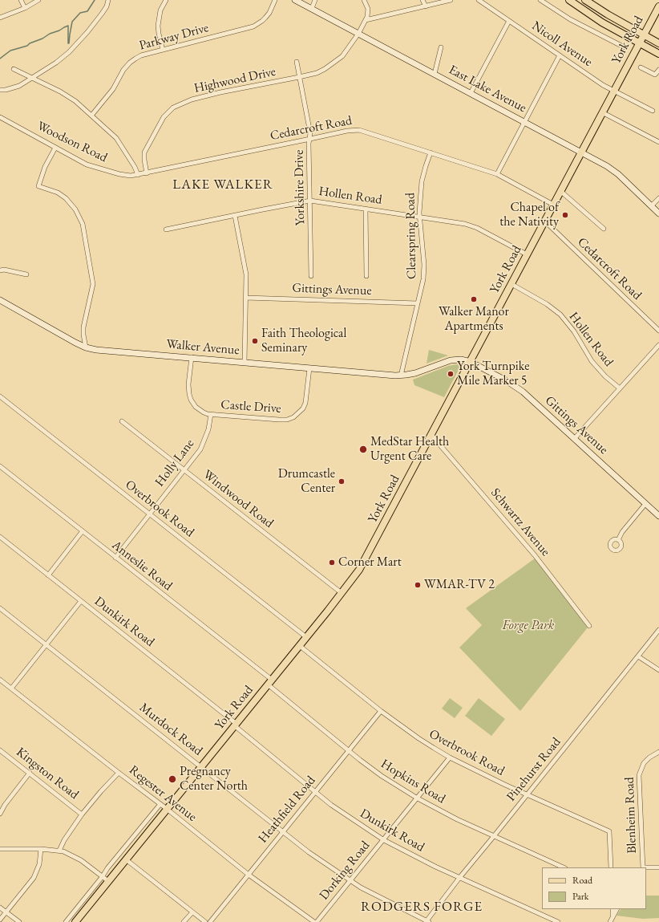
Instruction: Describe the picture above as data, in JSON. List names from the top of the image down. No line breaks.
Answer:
{"streets":{"main road":["York Road"],"street":["Parkway Drive","Nicoll Avenue","Highwood Drive","East Lake Avenue","Cedarcroft Road","Woodson Road","Yorkshire Drive","Hollen Road","Clearspring Road","Gittings Avenue","Walker Avenue","Castle Drive","Holly Lane","Windwood Road","Overbrook Road","Schwartz Avenue","Anneslie Road","Dunkirk Road","Murdock Road","Pinehurst Road","Kingston Road","Hopkins Road","Regester Avenue","Heathfield Road","Blenheim Road","Dorking Road"]},"crossings":[["York Road","Nicoll Avenue"],["York Road","East Lake Avenue"],["York Road","Cedarcroft Road"],["York Road","Hollen Road"],["York Road","Gittings Avenue"],["York Road","Walker Avenue"],["York Road","Windwood Road"],["York Road","Overbrook Road"],["York Road","Schwartz Avenue"],["York Road","Anneslie Road"],["York Road","Dunkirk Road"],["York Road","Murdock Road"],["York Road","Hopkins Road"],["York Road","Regester Avenue"],["Highwood Drive","East Lake Avenue"],["Highwood Drive","Cedarcroft Road"],["Highwood Drive","Yorkshire Drive"],["Cedarcroft Road","Woodson Road"],["Cedarcroft Road","Yorkshire Drive"],["Cedarcroft Road","Clearspring Road"],["Yorkshire Drive","Hollen Road"],["Hollen Road","Clearspring Road"],["Clearspring Road","Gittings Avenue"],["Clearspring Road","Walker Avenue"],["Gittings Avenue","Walker Avenue"],["Walker Avenue","Castle Drive"],["Castle Drive","Holly Lane"],["Holly Lane","Windwood Road"],["Holly Lane","Overbrook Road"],["Holly Lane","Anneslie Road"],["Overbrook Road","Pinehurst Road"],["Overbrook Road","Heathfield Road"],["Overbrook Road","Dorking Road"],["Anneslie Road","Hopkins Road"],["Dunkirk Road","Pinehurst Road"],["Dunkirk Road","Heathfield Road"],["Dunkirk Road","Dorking Road"],["Murdock Road","Pinehurst Road"],["Murdock Road","Heathfield Road"],["Murdock Road","Dorking Road"],["Pinehurst Road","Hopkins Road"],["Hopkins Road","Heathfield Road"],["Hopkins Road","Dorking Road"],["Regester Avenue","Heathfield Road"],["Regester Avenue","Dorking Road"]],"districts":["LAKE WALKER","RODGERS FORGE"],"parks":["Forge Park"],"places":["Chapel of the Nativity","Walker Manor Apartments","Faith Theological Seminary","York Turnpike Mile Marker 5","MedStar Health Urgent Care","Drumcastle Center","Corner Mart","WMAR-TV 2","Pregnancy Center North"],"legend":["Road","Park"]}
